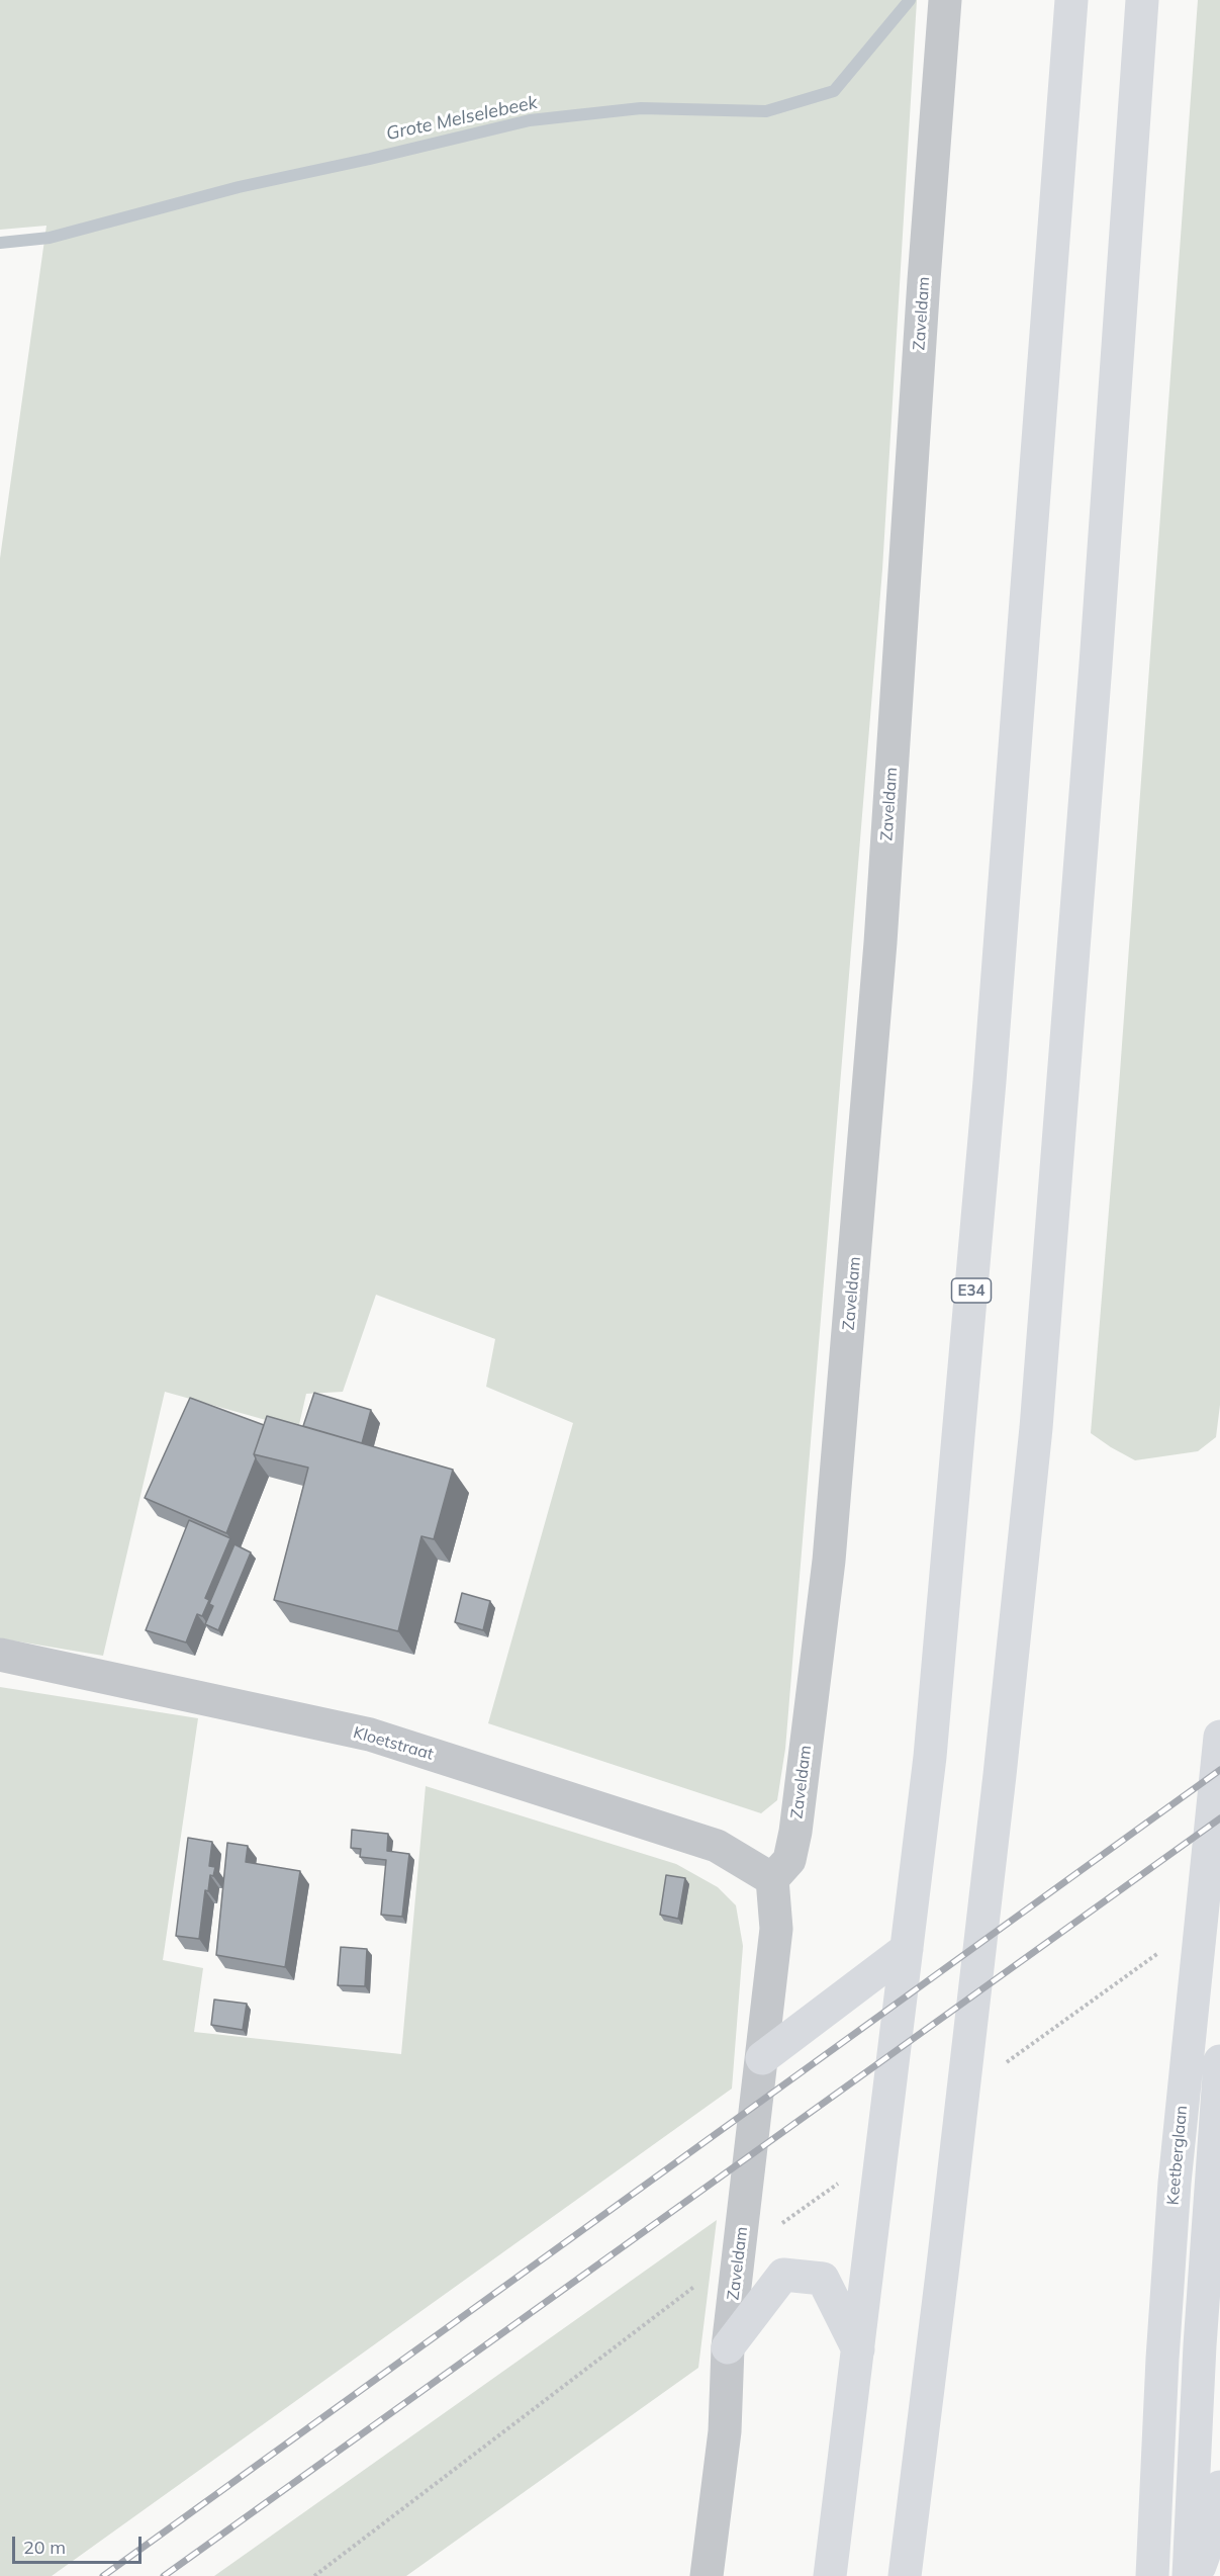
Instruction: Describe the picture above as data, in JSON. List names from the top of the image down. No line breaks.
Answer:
{"streets":{"main road":["E34","Keetberglaan"],"street":["Zaveldam","Kloetstraat"]},"crossings":[["Zaveldam","Kloetstraat"]],"water":["Grote Melselebeek"],"scale_bar":"20 m"}
